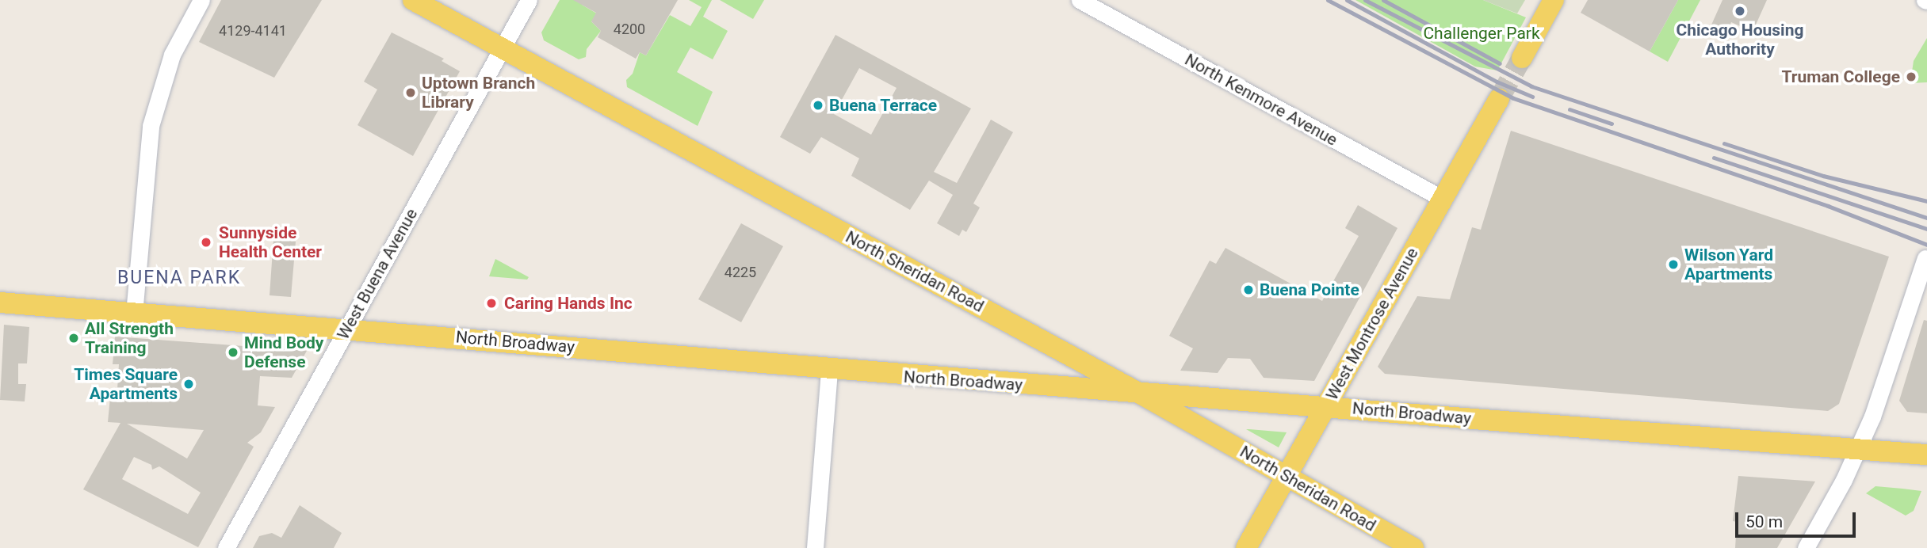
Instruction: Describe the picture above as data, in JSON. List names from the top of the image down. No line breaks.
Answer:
{"streets":{"main road":["North Sheridan Road","West Montrose Avenue","North Broadway"],"street":["North Kenmore Avenue","West Buena Avenue"]},"crossings":[["North Kenmore Avenue","West Montrose Avenue"],["North Sheridan Road","West Buena Avenue"],["North Sheridan Road","West Montrose Avenue"],["North Sheridan Road","North Broadway"],["West Buena Avenue","North Broadway"],["West Montrose Avenue","North Broadway"]],"districts":["BUENA PARK"],"parks":["Challenger Park"],"places":["Chicago Housing Authority","Truman College","Uptown Branch Library","Buena Terrace","Sunnyside Health Center","Wilson Yard Apartments","Buena Pointe","Caring Hands Inc","All Strength Training","Mind Body Defense","Times Square Apartments"],"house_numbers":["4200","4129-4141","4225"],"scale_bar":"50 m"}
